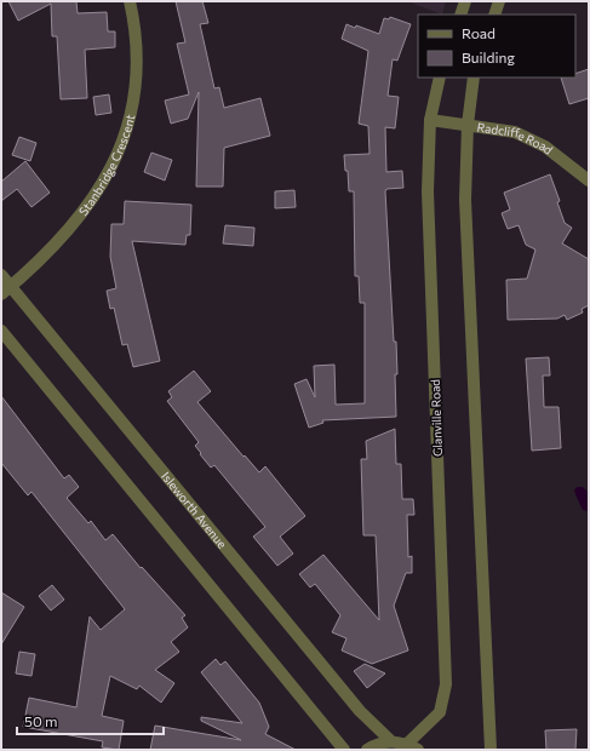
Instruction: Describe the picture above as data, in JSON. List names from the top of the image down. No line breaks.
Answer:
{"streets":{"street":["Radcliffe Road","Stanbridge Crescent","Glanville Road","Isleworth Avenue"]},"crossings":[["Radcliffe Road","Glanville Road"],["Stanbridge Crescent","Isleworth Avenue"]],"legend":["Road","Building"],"scale_bar":"50 m"}
